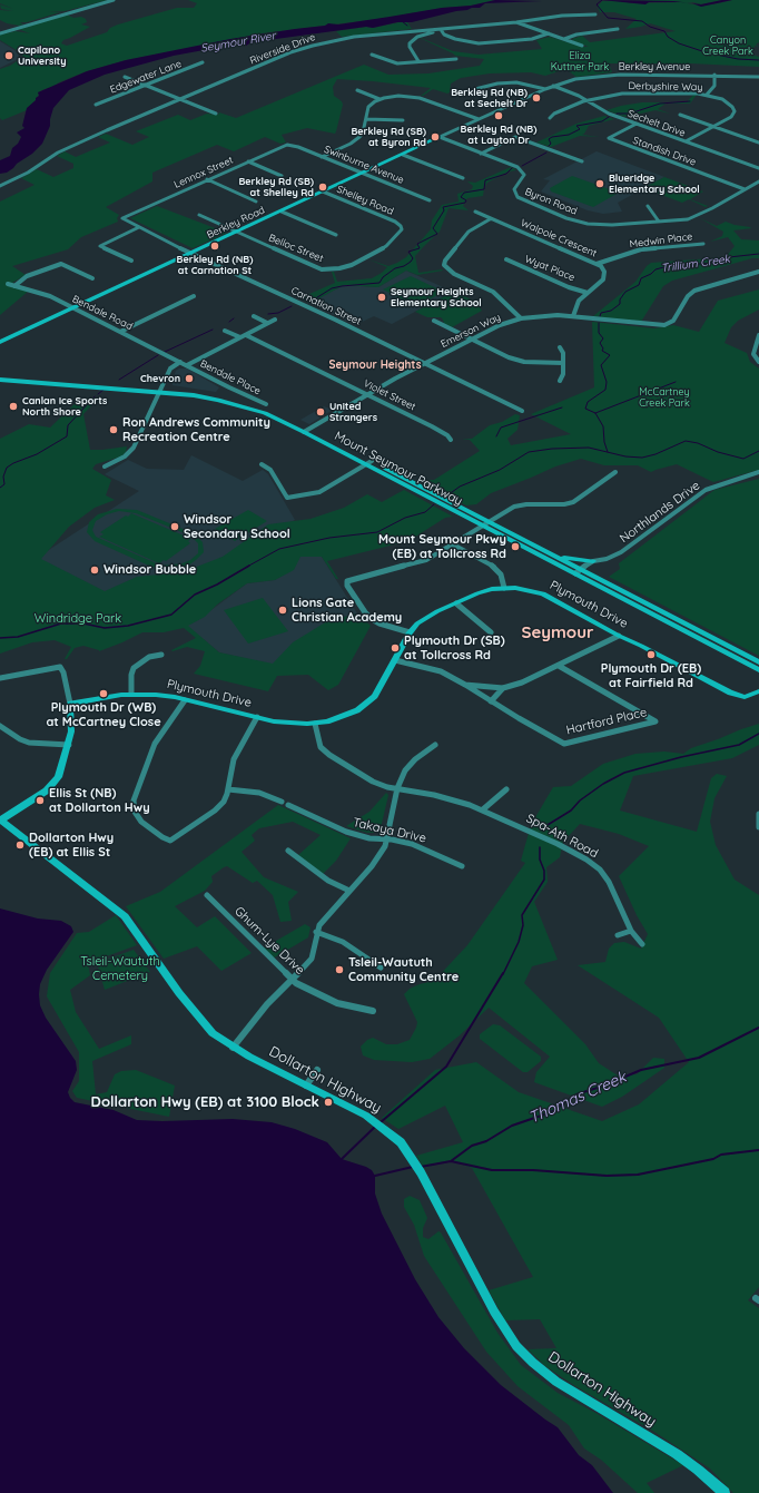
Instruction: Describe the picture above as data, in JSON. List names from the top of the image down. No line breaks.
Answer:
{"streets":{"street":["Riverside Drive","Berkley Avenue","Edgewater Lane","Derbyshire Way","Sechelt Drive","Standish Drive","Swinburne Avenue","Lennox Street","Shelley Road","Byron Road","Berkley Road","Walpole Crescent","Medwin Place","Belloc Street","Wyat Place","Carnation Street","Bendale Road","Emerson Way","Bendale Place","Violet Street","Mount Seymour Parkway","Northlands Drive","Plymouth Drive","Hartford Place","Takaya Drive","Spa-Ath Road","Ghum-Lye Drive","Dollarton Highway"]},"crossings":[["Berkley Avenue","Sechelt Drive"],["Berkley Avenue","Berkley Road"],["Derbyshire Way","Sechelt Drive"],["Sechelt Drive","Standish Drive"],["Standish Drive","Byron Road"],["Swinburne Avenue","Lennox Street"],["Swinburne Avenue","Berkley Road"],["Lennox Street","Carnation Street"],["Shelley Road","Berkley Road"],["Shelley Road","Belloc Street"],["Byron Road","Berkley Road"],["Berkley Road","Belloc Street"],["Berkley Road","Carnation Street"],["Berkley Road","Bendale Road"],["Walpole Crescent","Medwin Place"],["Walpole Crescent","Wyat Place"],["Walpole Crescent","Emerson Way"],["Carnation Street","Emerson Way"],["Bendale Road","Bendale Place"],["Emerson Way","Violet Street"],["Emerson Way","Mount Seymour Parkway"],["Mount Seymour Parkway","Northlands Drive"],["Plymouth Drive","Hartford Place"],["Plymouth Drive","Spa-Ath Road"]],"districts":["Seymour Heights","Seymour"],"water":["Seymour River","Trillium Creek","Thomas Creek"],"parks":["Canyon Creek Park","Eliza Kuttner Park","McCartney Creek Park","Windridge Park","Tsleil-Waututh Cemetery"],"places":["Capilano University","Berkley Rd (NB) at Sechelt Dr","Berkley Rd (NB) at Layton Dr","Berkley Rd (SB) at Byron Rd","Blueridge Elementary School","Berkley Rd (SB) at Shelley Rd","Berkley Rd (NB) at Carnation St","Seymour Heights Elementary School","Chevron","Canlan Ice Sports North Shore","United Strangers","Ron Andrews Community Recreation Centre","Windsor Secondary School","Mount Seymour Pkwy (EB) at Tollcross Rd","Windsor Bubble","Lions Gate Christian Academy","Plymouth Dr (SB) at Tollcross Rd","Plymouth Dr (EB) at Fairfield Rd","Plymouth Dr (WB) at McCartney Close","Ellis St (NB) at Dollarton Hwy","Dollarton Hwy (EB) at Ellis St","Tsleil-Waututh Community Centre","Dollarton Hwy (EB) at 3100 Block"]}
